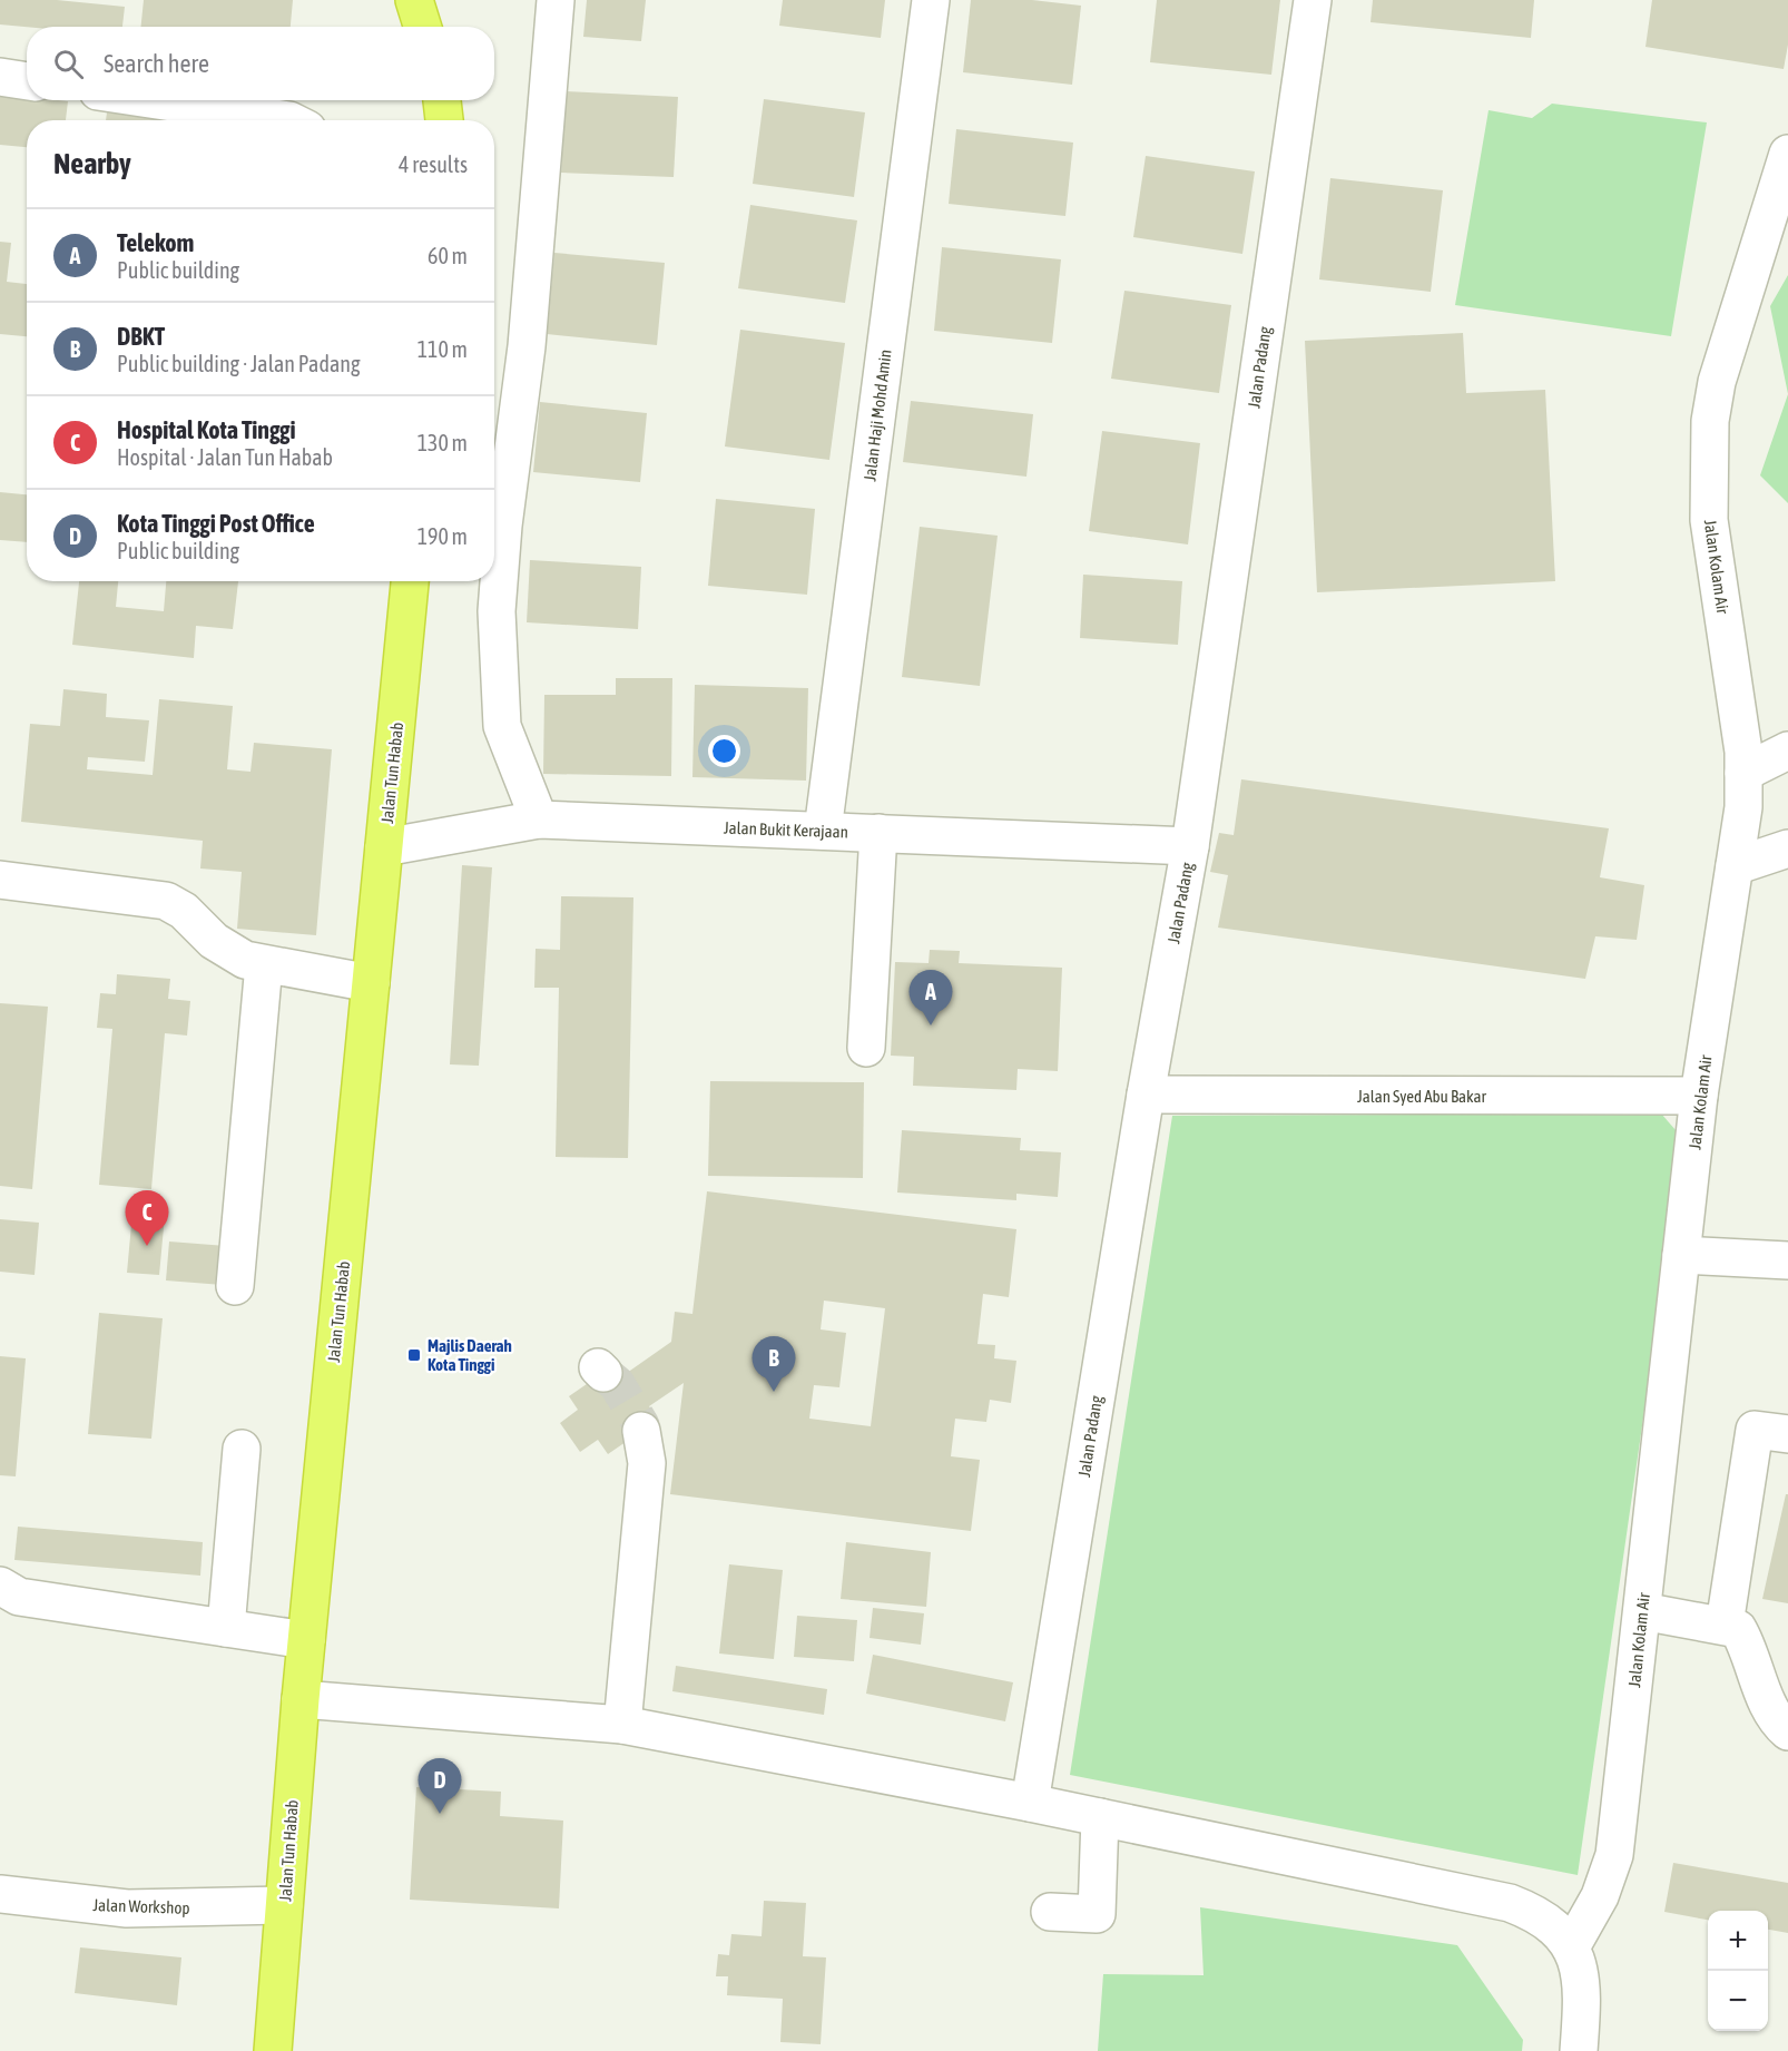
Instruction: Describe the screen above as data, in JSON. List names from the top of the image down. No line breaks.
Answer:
{"streets":{"highway":["Jalan Tun Habab"],"street":["Jalan Padang","Jalan Haji Mohd Amin","Jalan Kolam Air","Jalan Bukit Kerajaan","Jalan Syed Abu Bakar","Jalan Workshop"]},"crossings":[["Jalan Padang","Jalan Bukit Kerajaan"],["Jalan Padang","Jalan Syed Abu Bakar"],["Jalan Haji Mohd Amin","Jalan Bukit Kerajaan"],["Jalan Kolam Air","Jalan Syed Abu Bakar"],["Jalan Tun Habab","Jalan Bukit Kerajaan"],["Jalan Tun Habab","Jalan Workshop"]],"places":{"transit":["Majlis Daerah Kota Tinggi"]},"page":{"search":"Search here","heading":["Nearby","4 results"],"list":[{"mark":"A","name":"Telekom","note":"Public building","value":"60 m"},{"mark":"B","name":"DBKT","note":"Public building · Jalan Padang","value":"110 m"},{"mark":"C","name":"Hospital Kota Tinggi","note":"Hospital · Jalan Tun Habab","value":"130 m"},{"mark":"D","name":"Kota Tinggi Post Office","note":"Public building","value":"190 m"}],"pins":["A","C","B","D"],"map_buttons":["+","−"]}}
